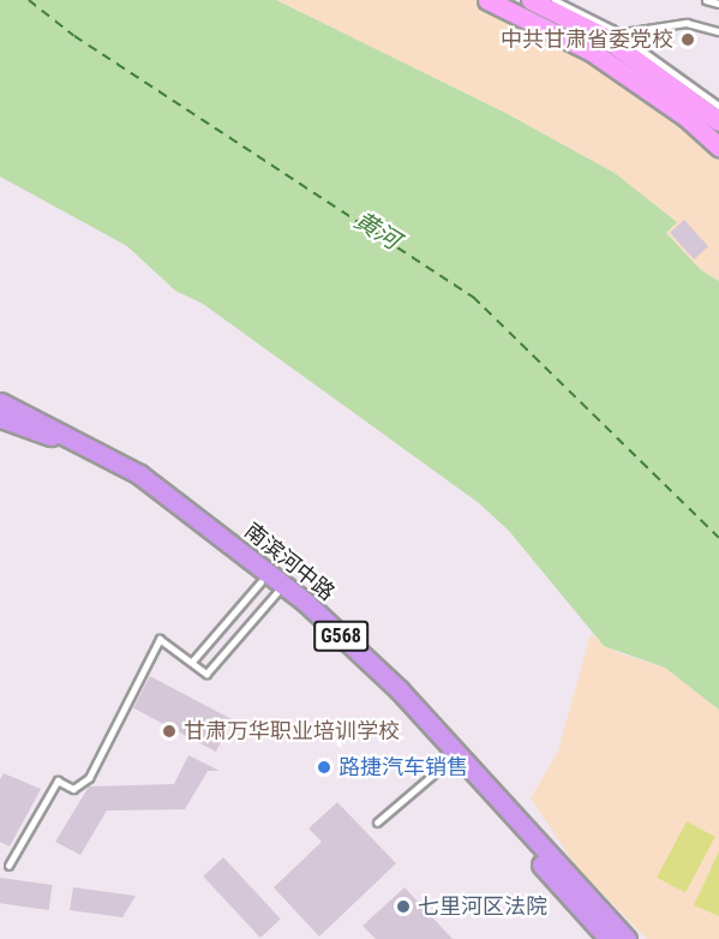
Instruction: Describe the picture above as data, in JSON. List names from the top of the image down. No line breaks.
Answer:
{"streets":{"highway":["南滨河中路","G568"]},"water":["黄河"],"places":["中共甘肃省委党校","甘肃万华职业培训学校","路捷汽车销售","七里河区法院"]}
